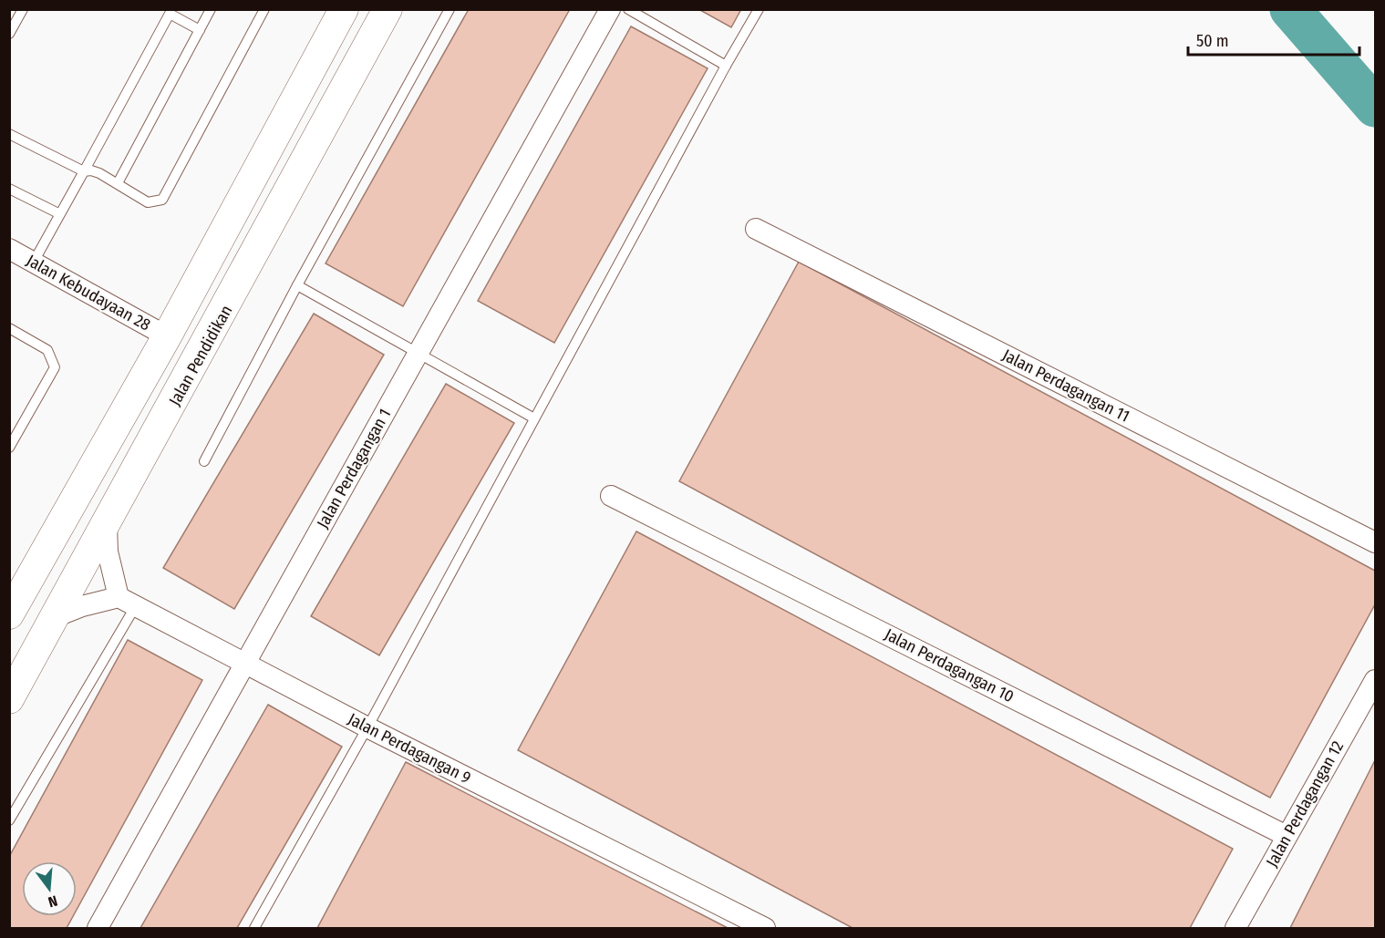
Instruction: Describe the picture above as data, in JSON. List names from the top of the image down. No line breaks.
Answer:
{"streets":{"main road":["Jalan Pendidikan"],"street":["Jalan Kebudayaan 28","Jalan Perdagangan 11","Jalan Perdagangan 1","Jalan Perdagangan 10","Jalan Perdagangan 9","Jalan Perdagangan 12"]},"crossings":[["Jalan Perdagangan 1","Jalan Perdagangan 9"],["Jalan Perdagangan 10","Jalan Perdagangan 12"]],"scale_bar":"50 m","north":"bottom"}
